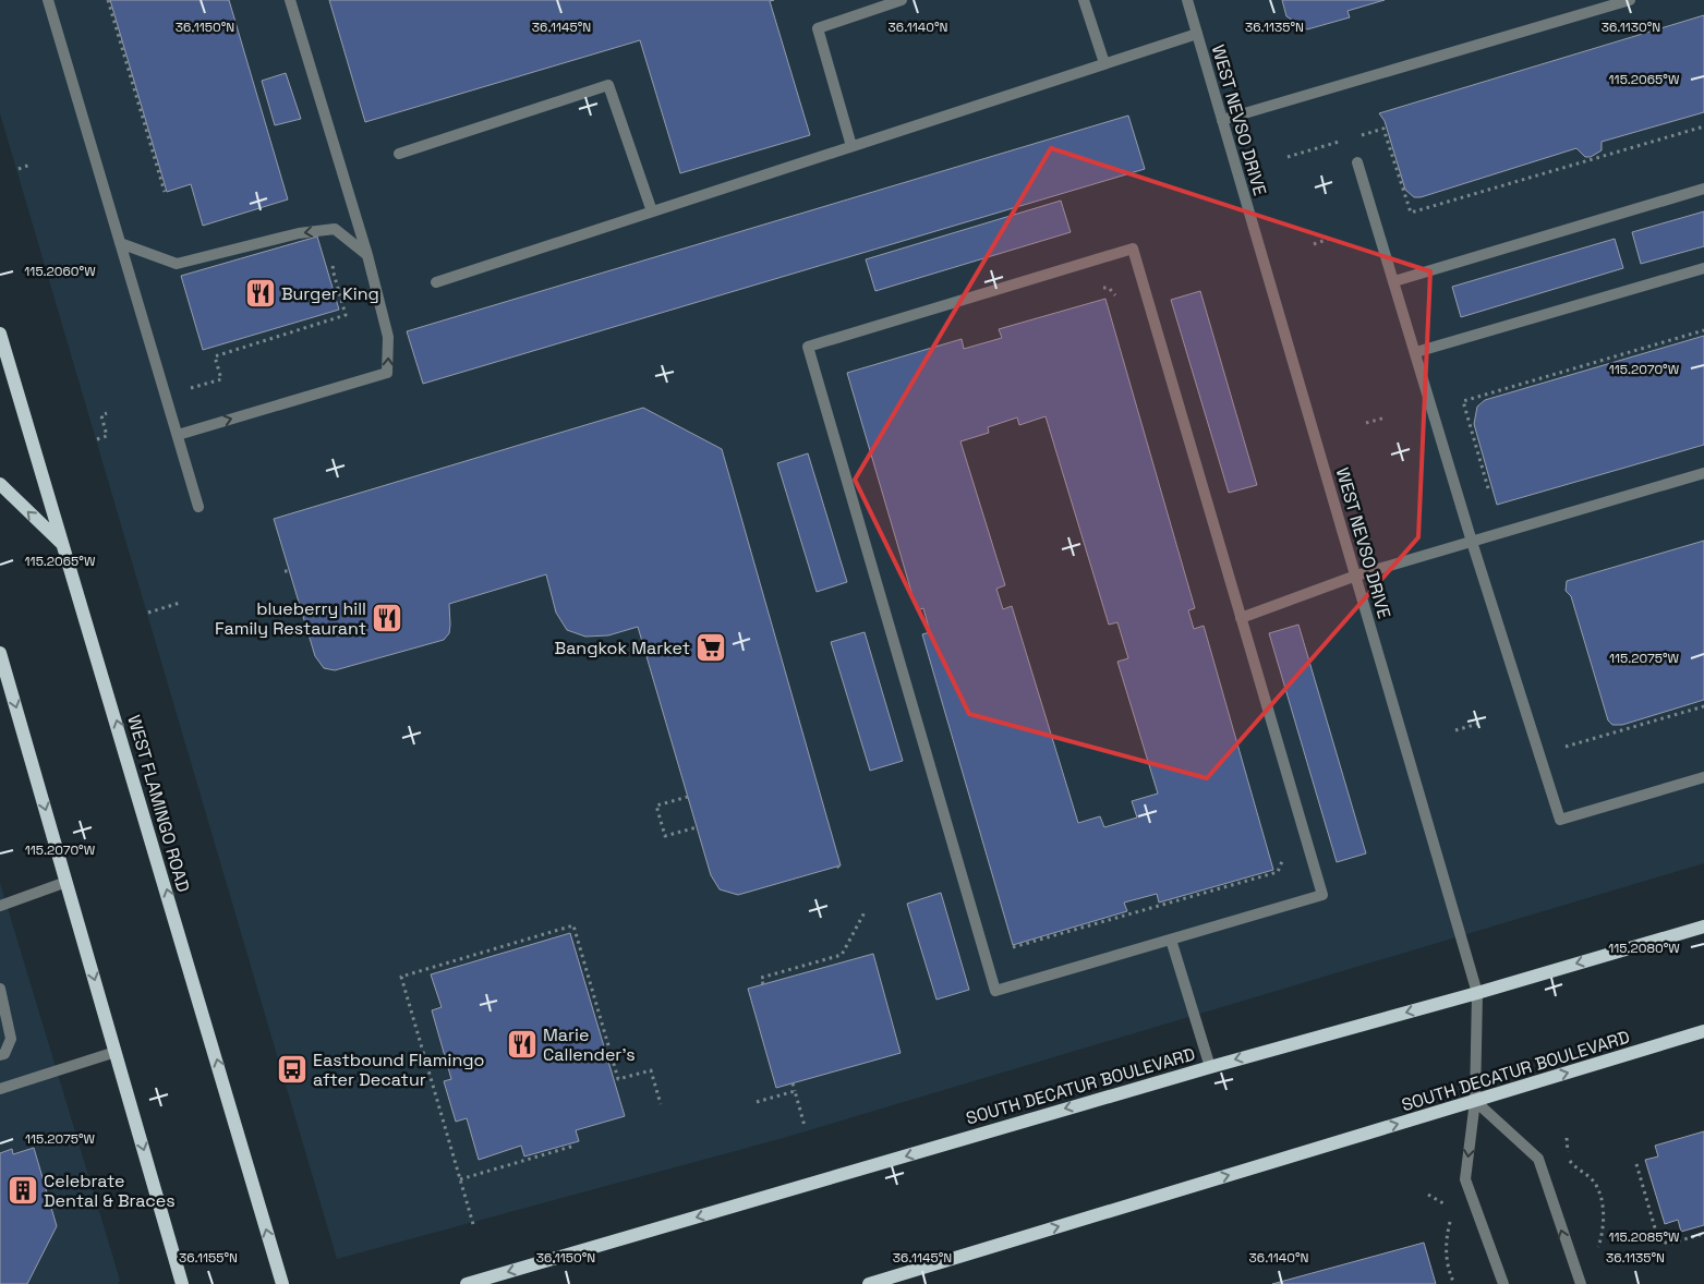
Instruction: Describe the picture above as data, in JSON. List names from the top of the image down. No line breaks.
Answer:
{"streets":{"main road":["WEST FLAMINGO ROAD","SOUTH DECATUR BOULEVARD"],"street":["WEST NEVSO DRIVE"]},"crossings":[["WEST NEVSO DRIVE","SOUTH DECATUR BOULEVARD"]],"places":{"restaurant":["Burger King","blueberry hill Family Restaurant","Marie Callender's"],"supermarket":["Bangkok Market"],"bus stop":["Eastbound Flamingo after Decatur"],"building":["Celebrate Dental & Braces"]},"coordinates":["36.1150°N","36.1145°N","36.1140°N","36.1135°N","36.1130°N","115.2065°W","115.2060°W","115.2070°W","115.2075°W","115.2080°W","115.2085°W","36.1155°N"]}
